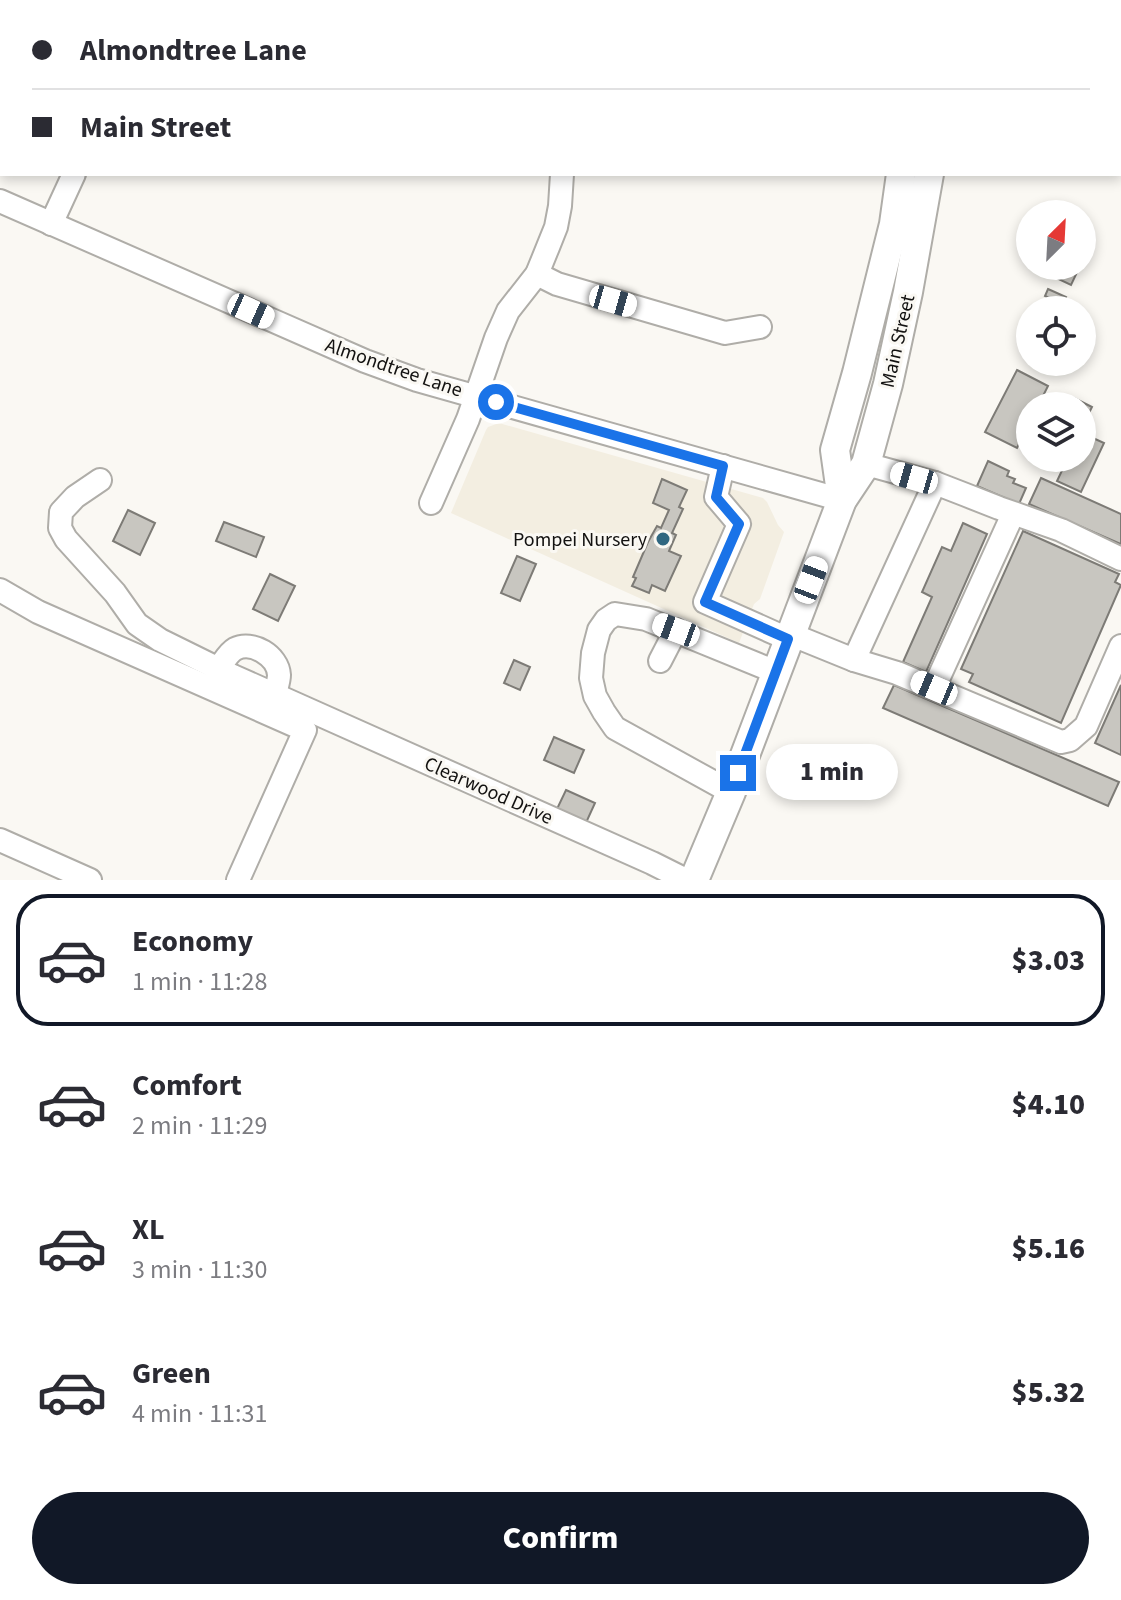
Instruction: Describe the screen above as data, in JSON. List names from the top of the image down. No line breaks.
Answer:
{"streets":{"main road":["Main Street"],"street":["Almondtree Lane","Clearwood Drive"]},"crossings":[["Main Street","Almondtree Lane"]],"places":["Pompei Nursery"],"north":"top right","page":{"banner":["Almondtree Lane","Main Street"],"bubble":"1 min","list":[{"name":"Economy","note":"1 min · 11:28","value":"$3.03"},{"name":"Comfort","note":"2 min · 11:29","value":"$4.10"},{"name":"XL","note":"3 min · 11:30","value":"$5.16"},{"name":"Green","note":"4 min · 11:31","value":"$5.32"}],"buttons":"Confirm"}}
